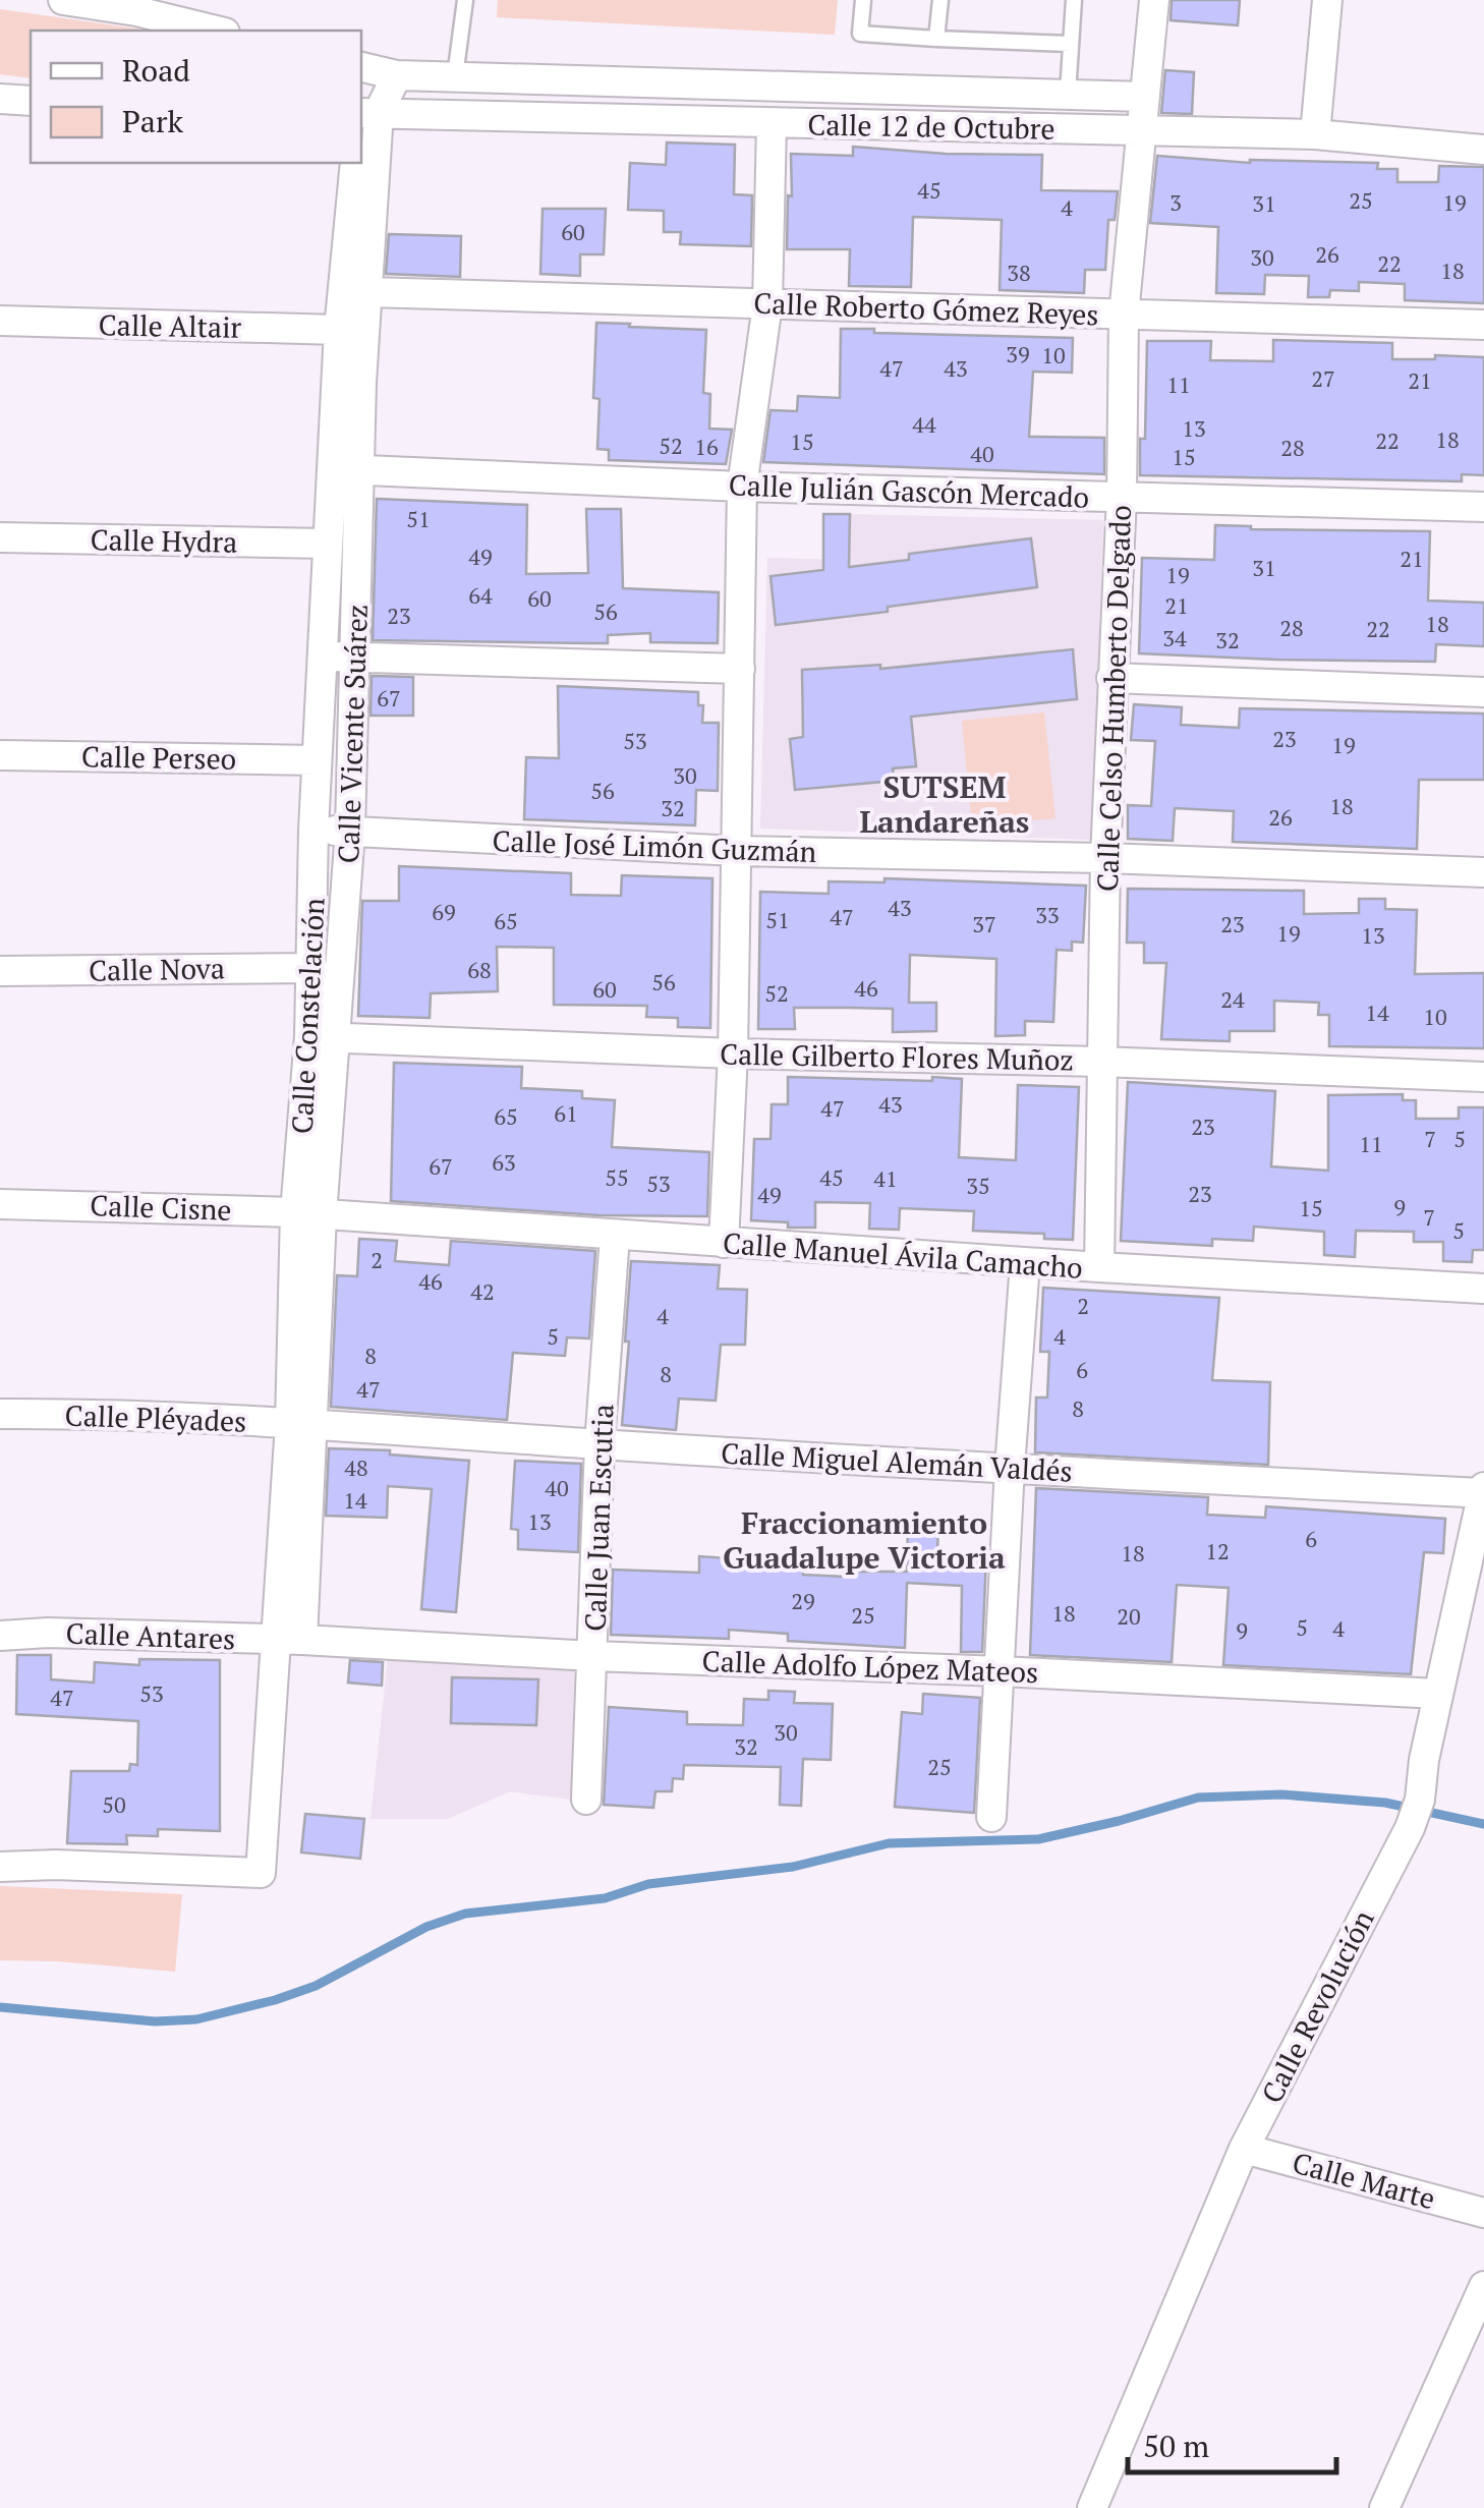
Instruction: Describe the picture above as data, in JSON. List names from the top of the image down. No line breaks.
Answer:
{"streets":{"street":["Calle 12 de Octubre","Calle Roberto Gómez Reyes","Calle Altair","Calle Julián Gascón Mercado","Calle Hydra","Calle Celso Humberto Delgado","Calle Vicente Suárez","Calle Perseo","Calle José Limón Guzmán","Calle Nova","Calle Constelación","Calle Gilberto Flores Muñoz","Calle Cisne","Calle Manuel Ávila Camacho","Calle Pléyades","Calle Miguel Alemán Valdés","Calle Juan Escutia","Calle Antares","Calle Adolfo López Mateos","Calle Revolución","Calle Marte"]},"crossings":[["Calle 12 de Octubre","Calle Celso Humberto Delgado"],["Calle 12 de Octubre","Calle Vicente Suárez"],["Calle Roberto Gómez Reyes","Calle Celso Humberto Delgado"],["Calle Roberto Gómez Reyes","Calle Vicente Suárez"],["Calle Julián Gascón Mercado","Calle Celso Humberto Delgado"],["Calle Julián Gascón Mercado","Calle Vicente Suárez"],["Calle Julián Gascón Mercado","Calle Constelación"],["Calle Hydra","Calle Constelación"],["Calle Celso Humberto Delgado","Calle José Limón Guzmán"],["Calle Celso Humberto Delgado","Calle Gilberto Flores Muñoz"],["Calle Celso Humberto Delgado","Calle Manuel Ávila Camacho"],["Calle Vicente Suárez","Calle José Limón Guzmán"],["Calle Vicente Suárez","Calle Constelación"],["Calle Vicente Suárez","Calle Gilberto Flores Muñoz"],["Calle Perseo","Calle Constelación"],["Calle José Limón Guzmán","Calle Constelación"],["Calle Nova","Calle Constelación"],["Calle Constelación","Calle Gilberto Flores Muñoz"],["Calle Constelación","Calle Cisne"],["Calle Constelación","Calle Manuel Ávila Camacho"],["Calle Constelación","Calle Pléyades"],["Calle Constelación","Calle Miguel Alemán Valdés"],["Calle Constelación","Calle Antares"],["Calle Constelación","Calle Adolfo López Mateos"],["Calle Cisne","Calle Manuel Ávila Camacho"],["Calle Manuel Ávila Camacho","Calle Juan Escutia"],["Calle Pléyades","Calle Miguel Alemán Valdés"],["Calle Miguel Alemán Valdés","Calle Juan Escutia"],["Calle Miguel Alemán Valdés","Calle Revolución"],["Calle Juan Escutia","Calle Adolfo López Mateos"],["Calle Antares","Calle Adolfo López Mateos"],["Calle Adolfo López Mateos","Calle Revolución"],["Calle Revolución","Calle Marte"]],"districts":["SUTSEM Landareñas","Fraccionamiento Guadalupe Victoria"],"house_numbers":["45","25","3","19","31","4","60","26","30","22","18","38","39","10","47","43","27","21","11","44","13","18","22","15","52","16","28","40","15","51","49","21","31","19","64","60","21","56","23","18","28","22","34","32","67","23","53","19","30","56","18","32","26","43","69","33","47","51","65","37","23","19","13","68","56","46","60","52","24","14","10","43","47","61","65","23","7","5","11","63","67","55","45","41","53","35","23","49","9","15","7","5","2","46","42","2","4","5","4","8","6","8","47","8","48","40","14","13","6","12","18","29","18","25","20","5","4","9","53","47","30","32","25","50"],"legend":["Road","Park"],"scale_bar":"50 m"}
